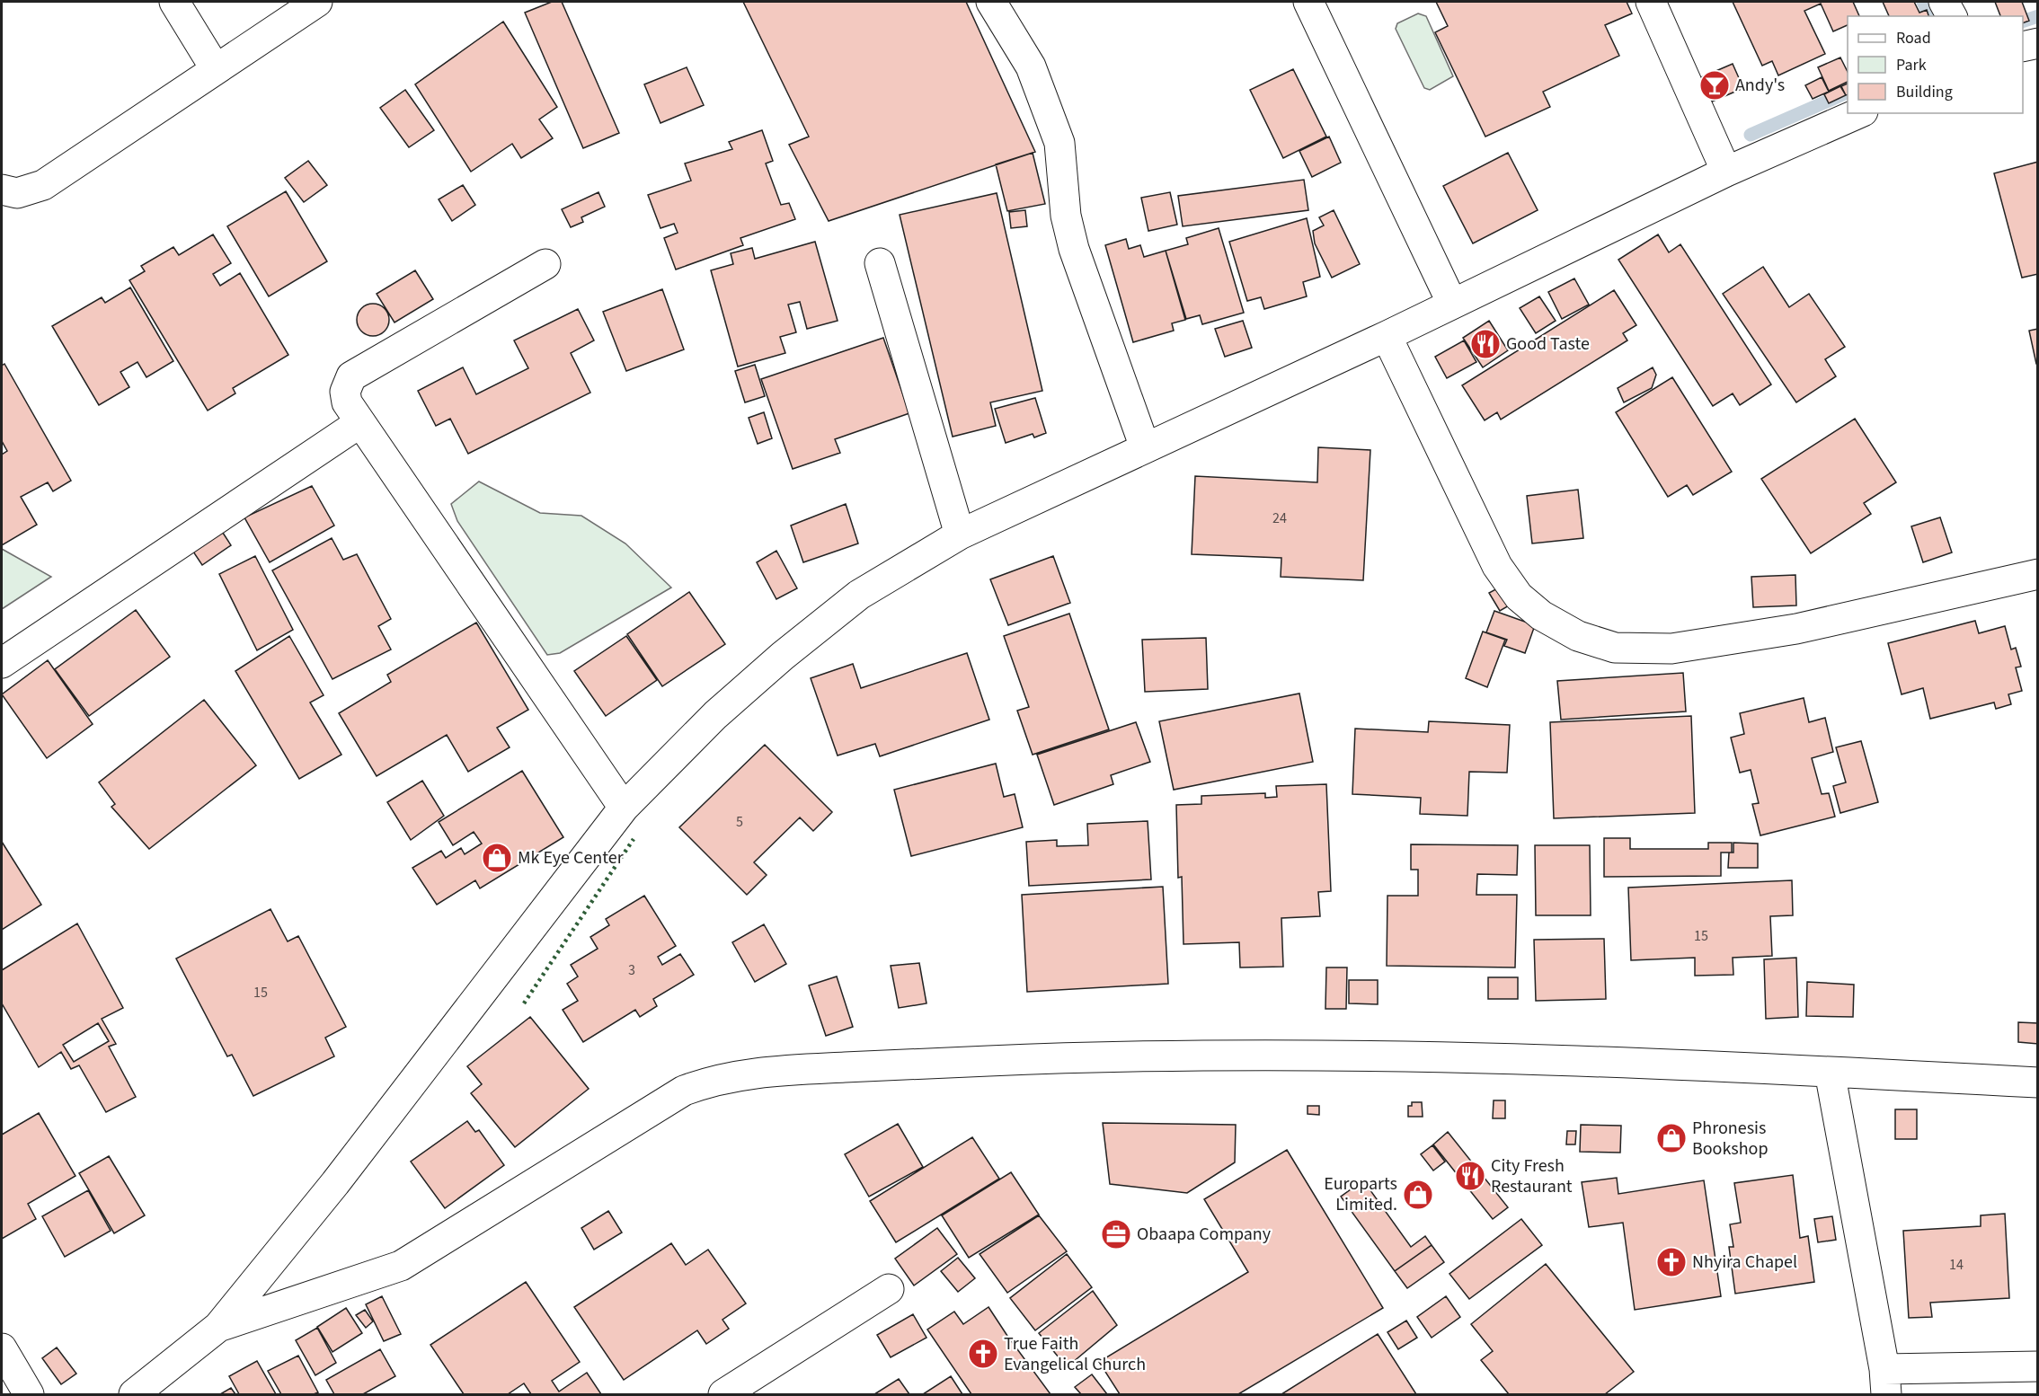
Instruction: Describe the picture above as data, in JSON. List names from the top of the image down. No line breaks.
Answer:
{"places":{"bar":["Andy's"],"restaurant":["Good Taste","City Fresh Restaurant"],"shop":["Mk Eye Center","Phronesis Bookshop","Europarts Limited."],"office":["Obaapa Company"],"church":["Nhyira Chapel","True Faith Evangelical Church"]},"house_numbers":["24","5","15","3","15","14"],"legend":["Road","Park","Building"]}
